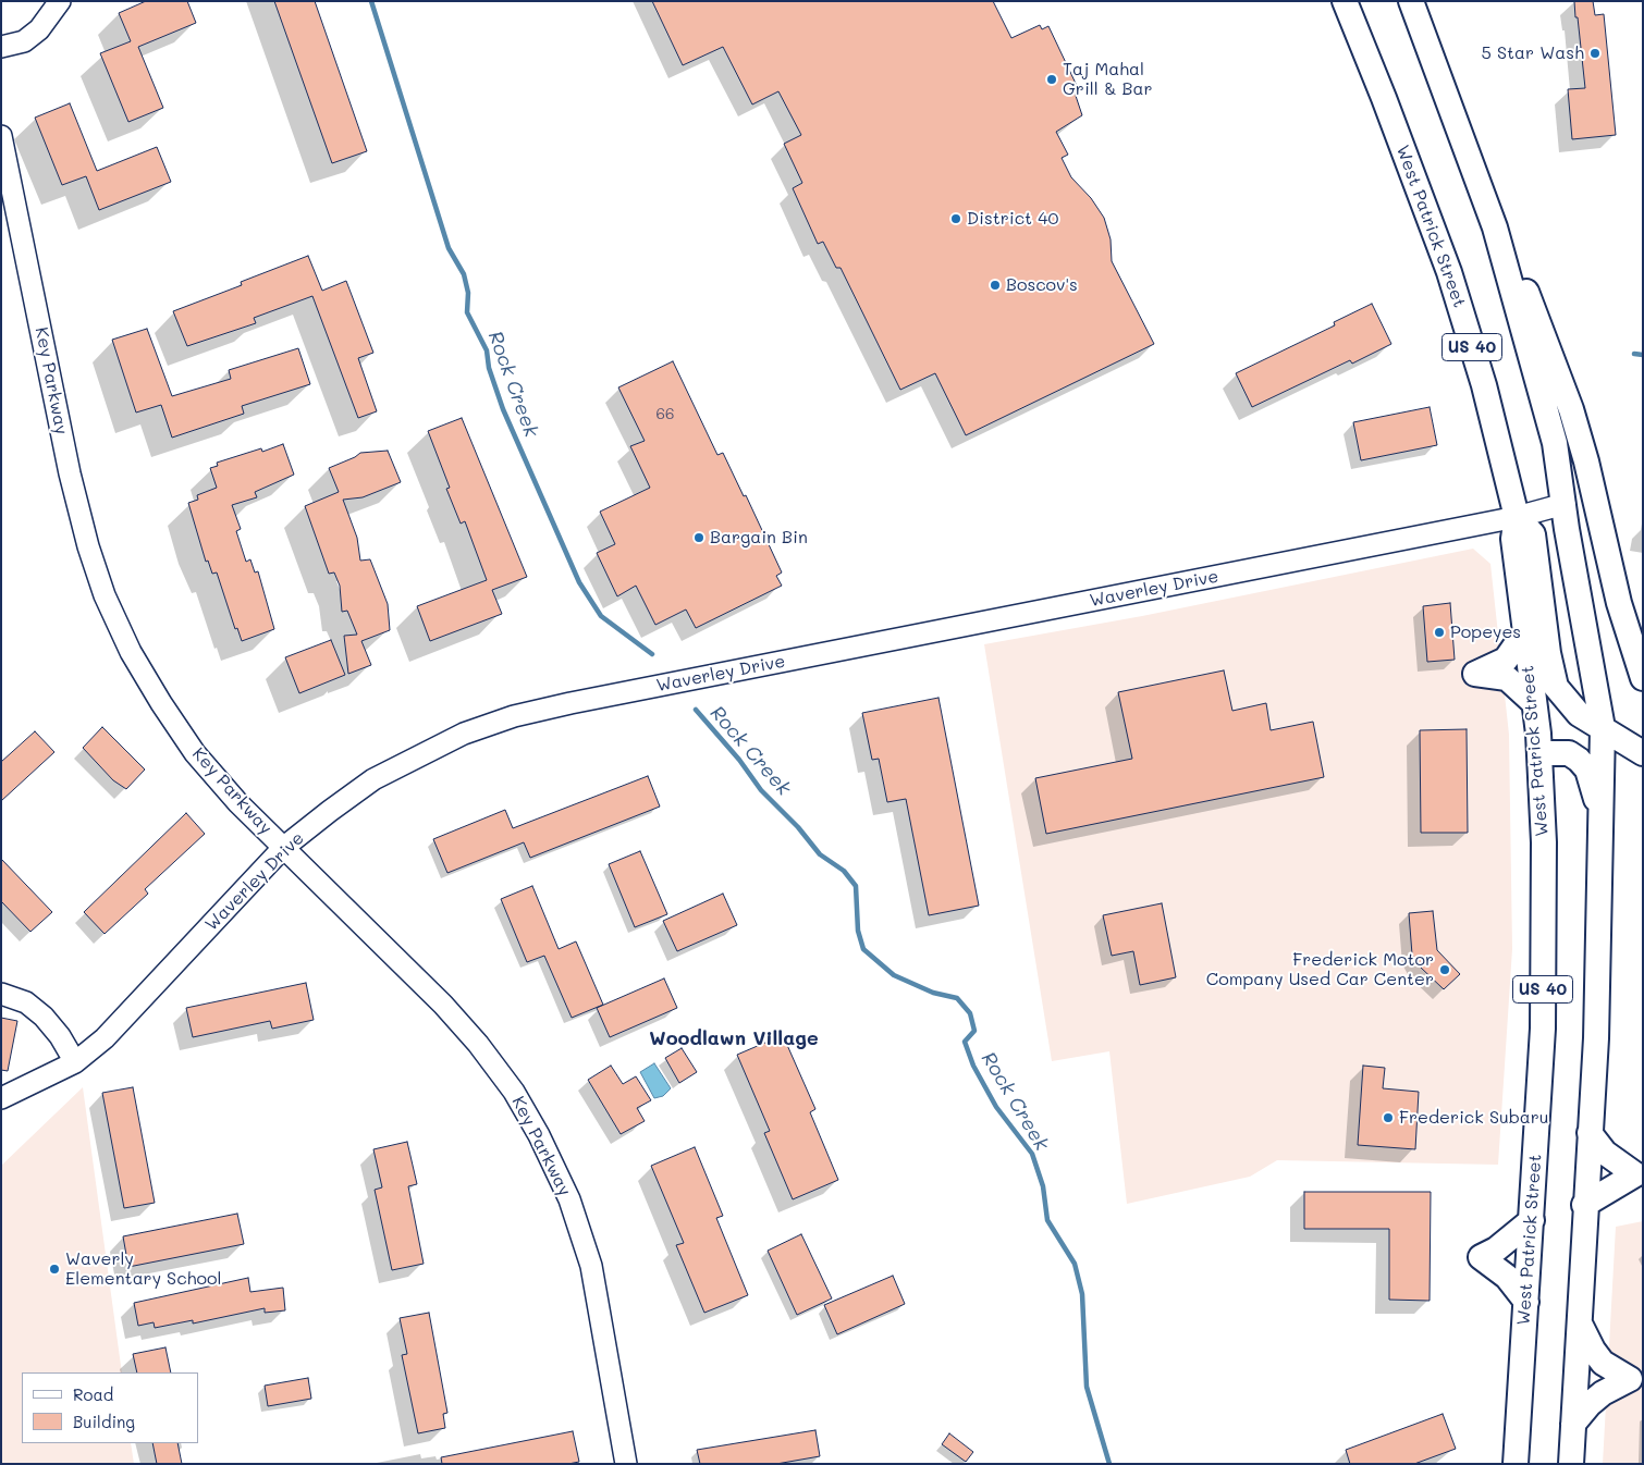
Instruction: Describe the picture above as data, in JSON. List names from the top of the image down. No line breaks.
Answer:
{"streets":{"main road":["West Patrick Street","US 40"],"street":["Key Parkway","Waverley Drive"]},"crossings":[["West Patrick Street","Waverley Drive"],["US 40","Waverley Drive"],["Key Parkway","Waverley Drive"]],"districts":["Woodlawn Village"],"water":["Rock Creek"],"places":["5 Star Wash","Taj Mahal Grill & Bar","District 40","Boscov's","Bargain Bin","Popeyes","Frederick Motor Company Used Car Center","Frederick Subaru","Waverly Elementary School"],"house_numbers":["66"],"legend":["Road","Building"]}
